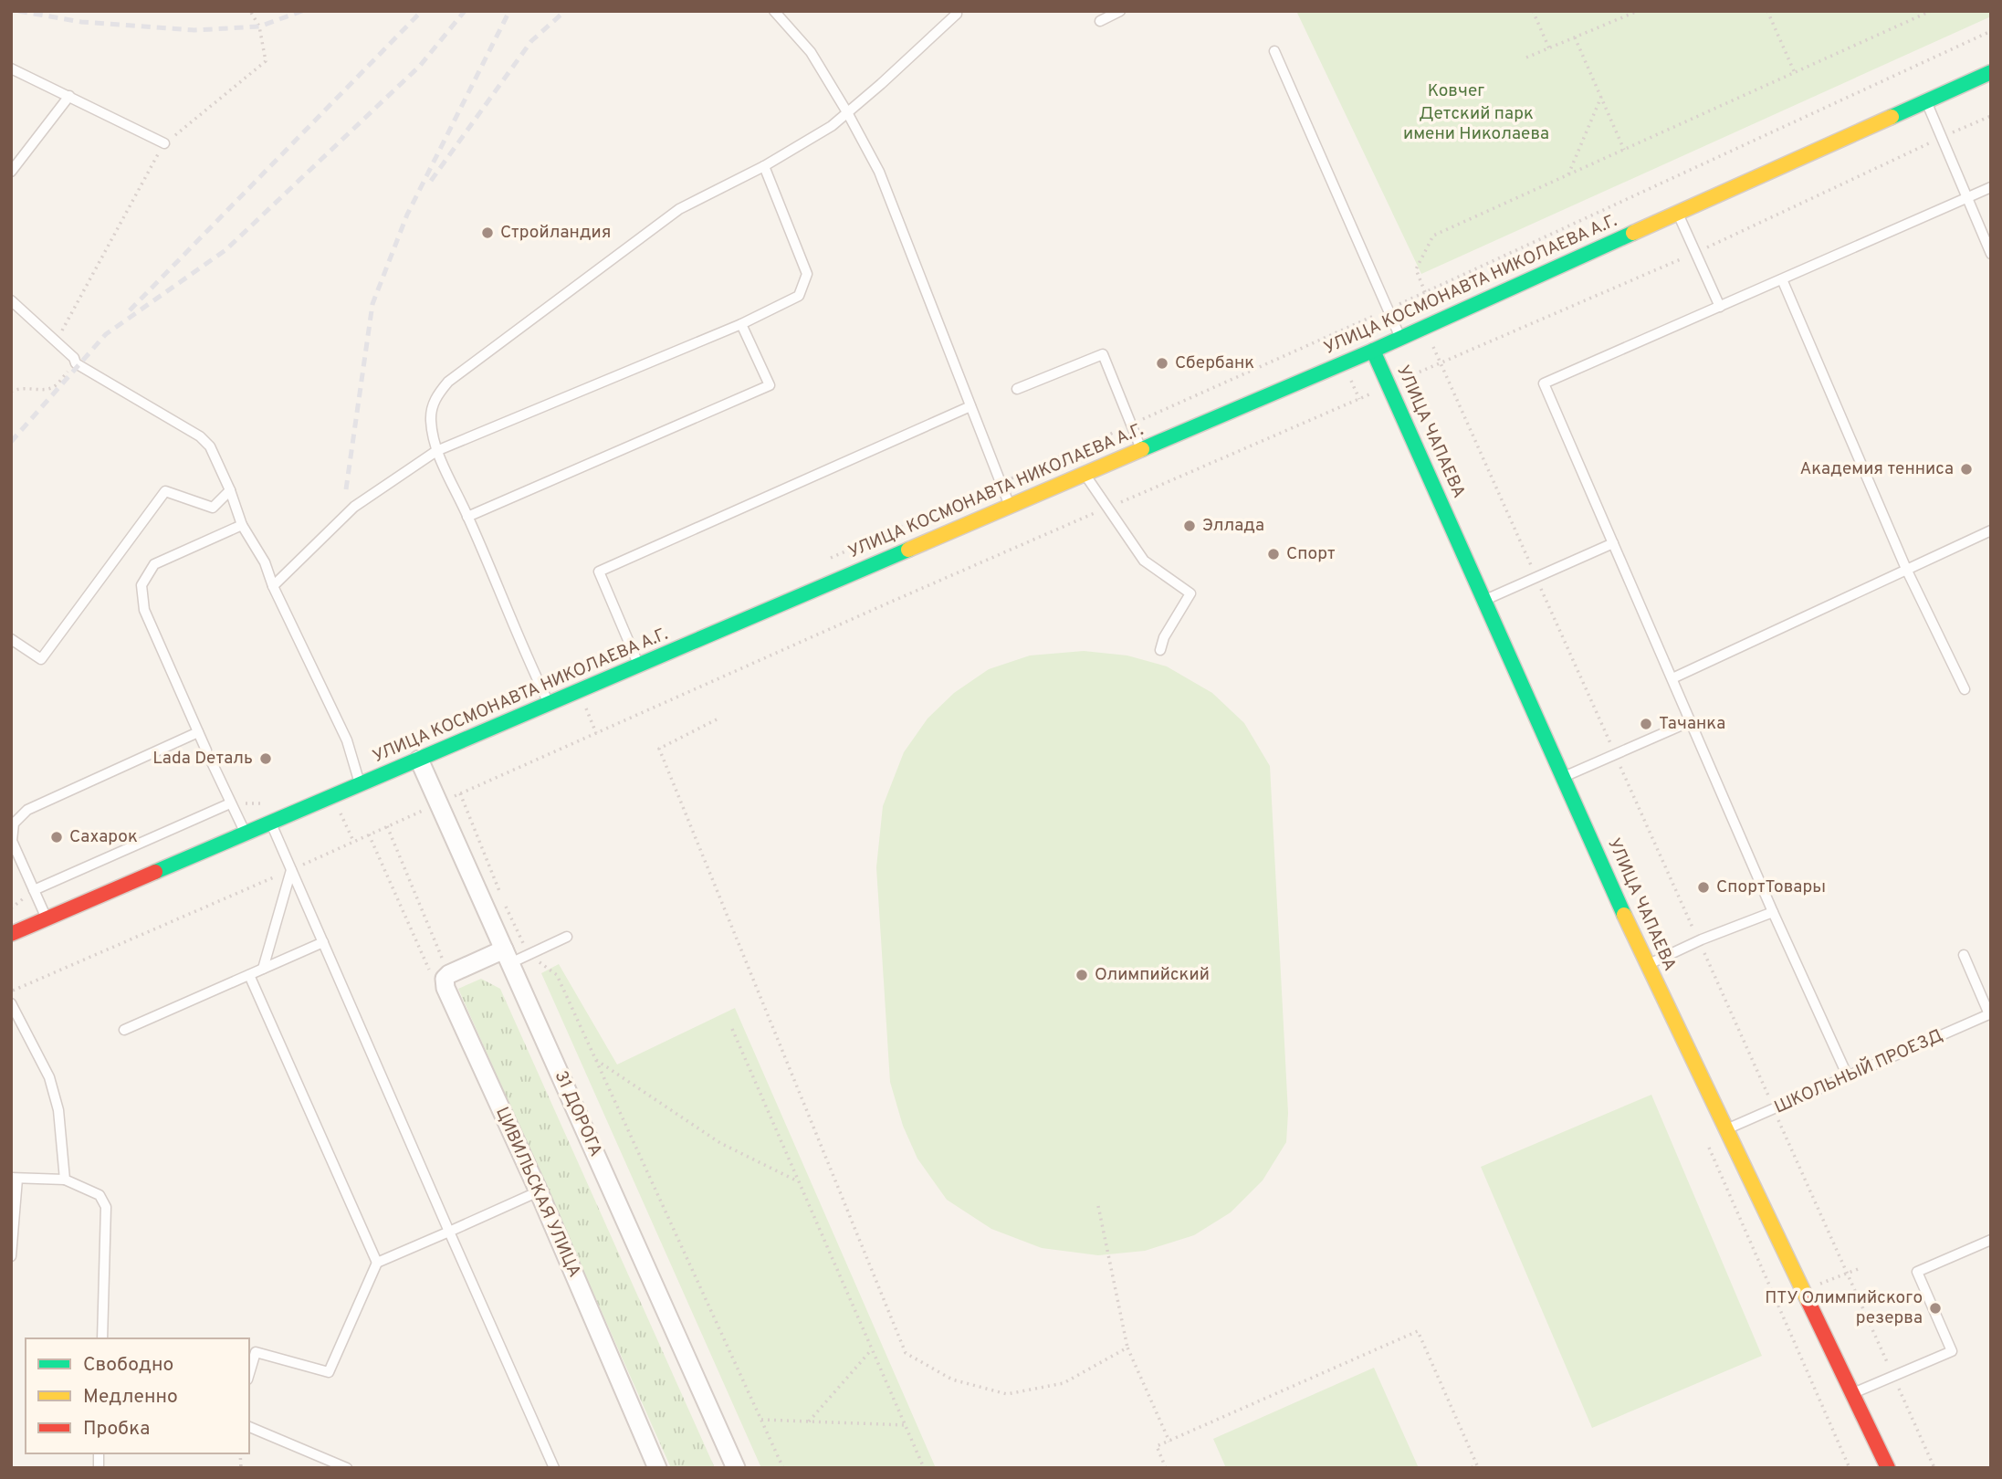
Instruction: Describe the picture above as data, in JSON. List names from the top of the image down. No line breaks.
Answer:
{"streets":{"street":["УЛИЦА КОСМОНАВТА НИКОЛАЕВА А.Г.","УЛИЦА ЧАПАЕВА","31 ДОРОГА","ЦИВИЛЬСКАЯ УЛИЦА"],"lane":["ШКОЛЬНЫЙ ПРОЕЗД"]},"crossings":[["УЛИЦА КОСМОНАВТА НИКОЛАЕВА А.Г.","УЛИЦА ЧАПАЕВА"],["УЛИЦА КОСМОНАВТА НИКОЛАЕВА А.Г.","31 ДОРОГА"],["УЛИЦА ЧАПАЕВА","ШКОЛЬНЫЙ ПРОЕЗД"],["31 ДОРОГА","ЦИВИЛЬСКАЯ УЛИЦА"]],"parks":["Ковчег","Детский парк имени Николаева"],"places":["Стройландия","Сбербанк","Академия тенниса","Эллада","Спорт","Тачанка","Lada Dеталь","Сахарок","СпортТовары","Олимпийский","ПТУ Олимпийского резерва"],"legend":["Свободно","Медленно","Пробка"]}
